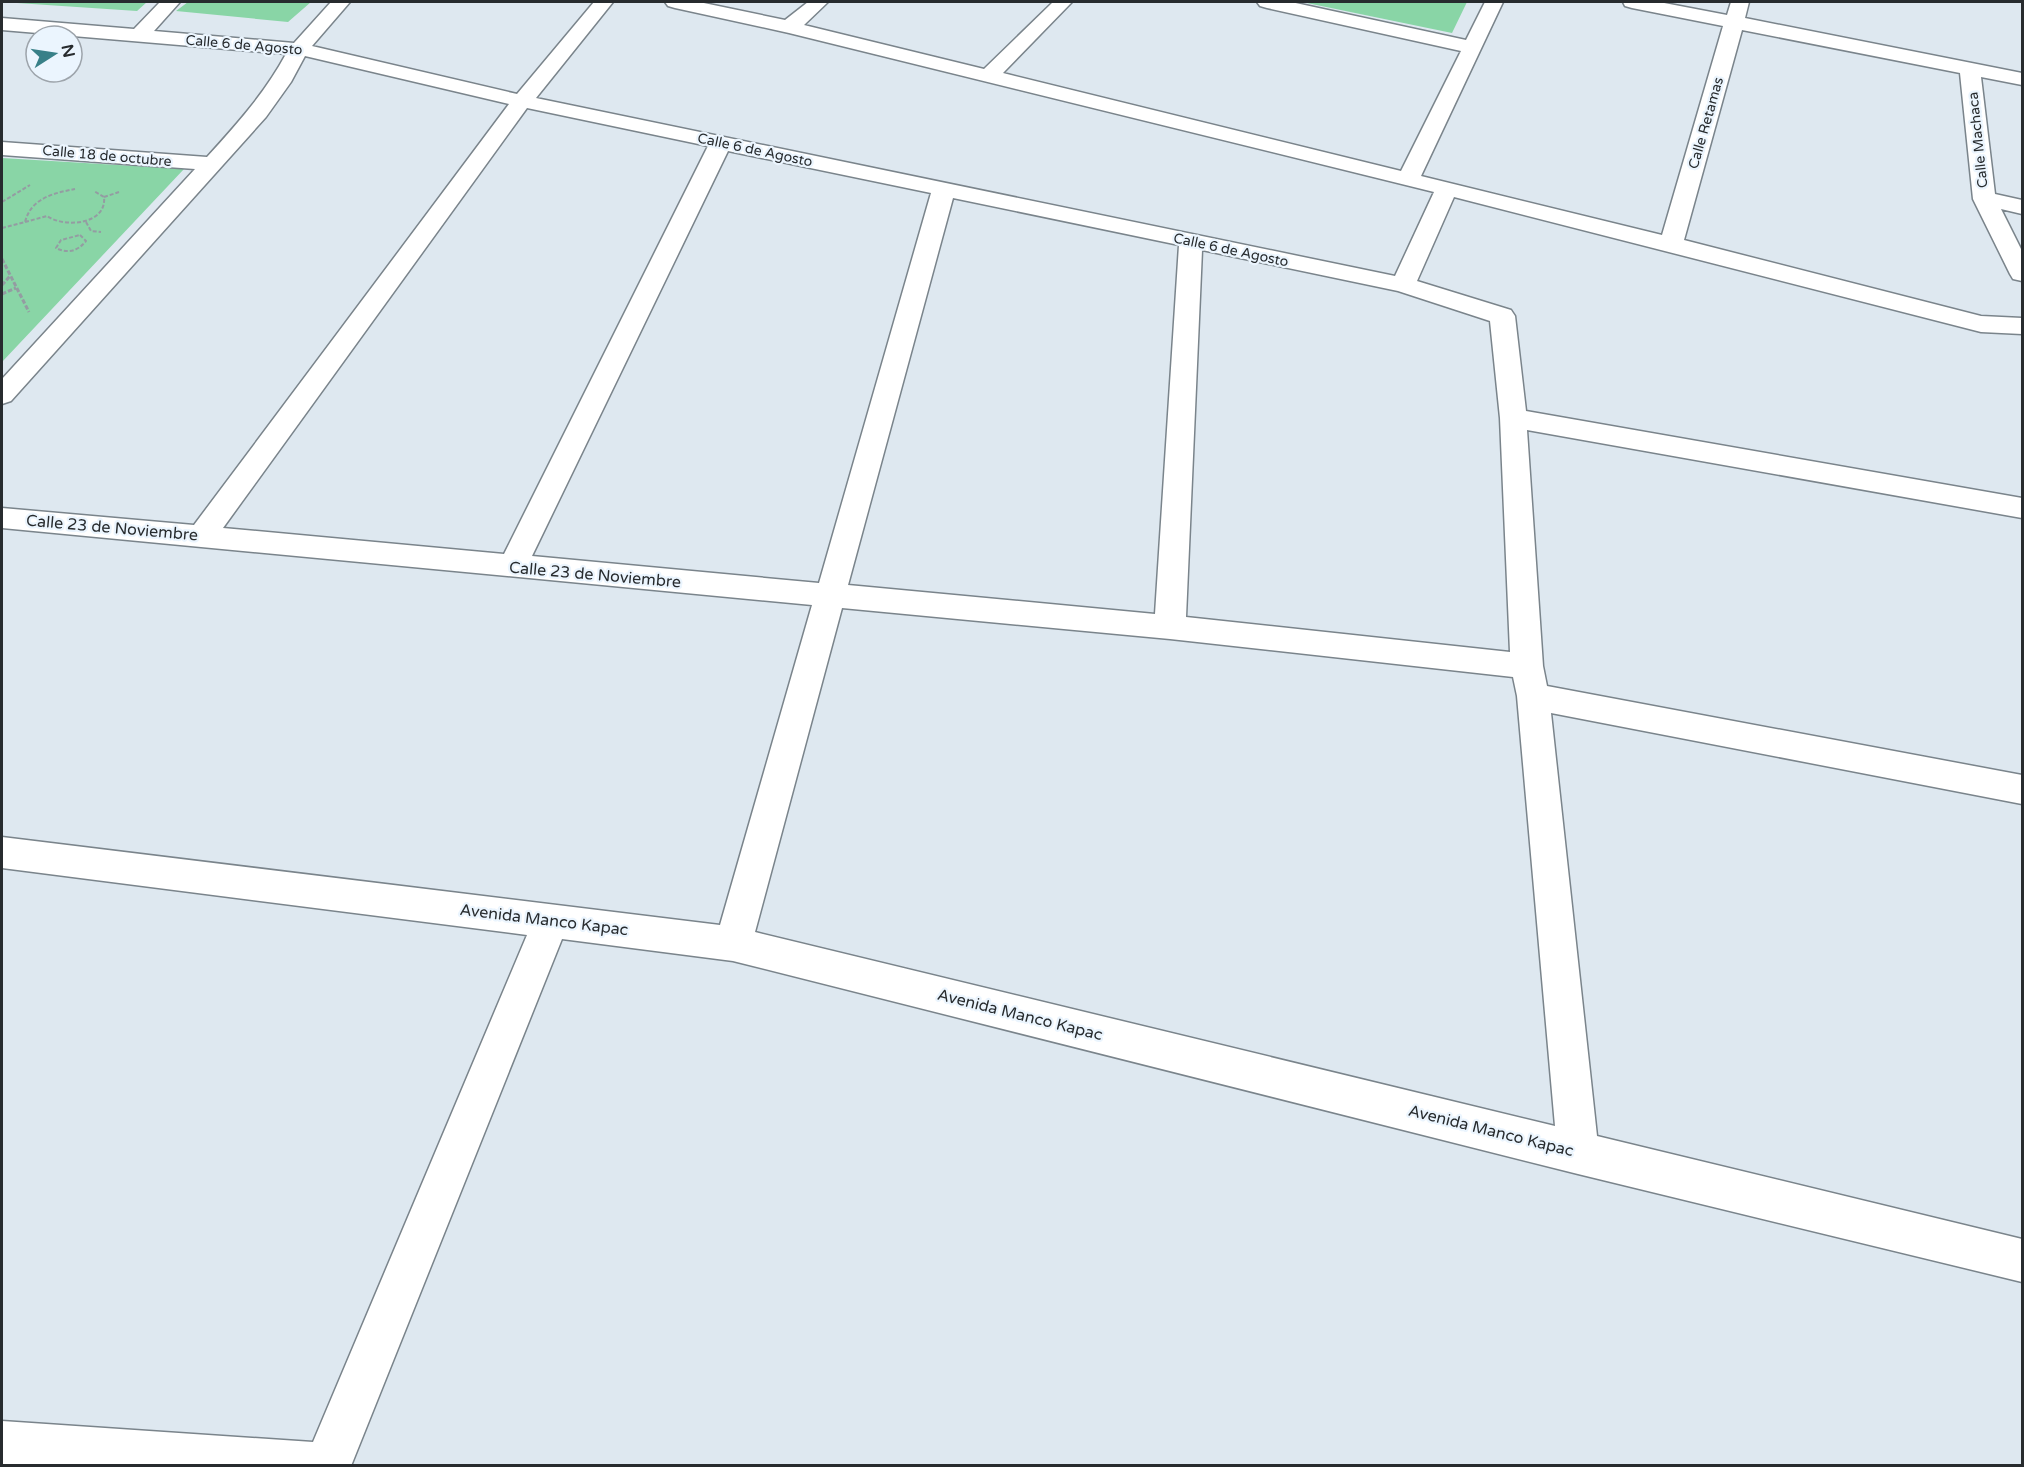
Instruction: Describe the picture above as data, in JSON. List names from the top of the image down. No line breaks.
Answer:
{"streets":{"street":["Calle 6 de Agosto","Calle Retamas","Calle Machaca","Calle 18 de octubre","Calle 23 de Noviembre","Avenida Manco Kapac"]},"north":"right"}
